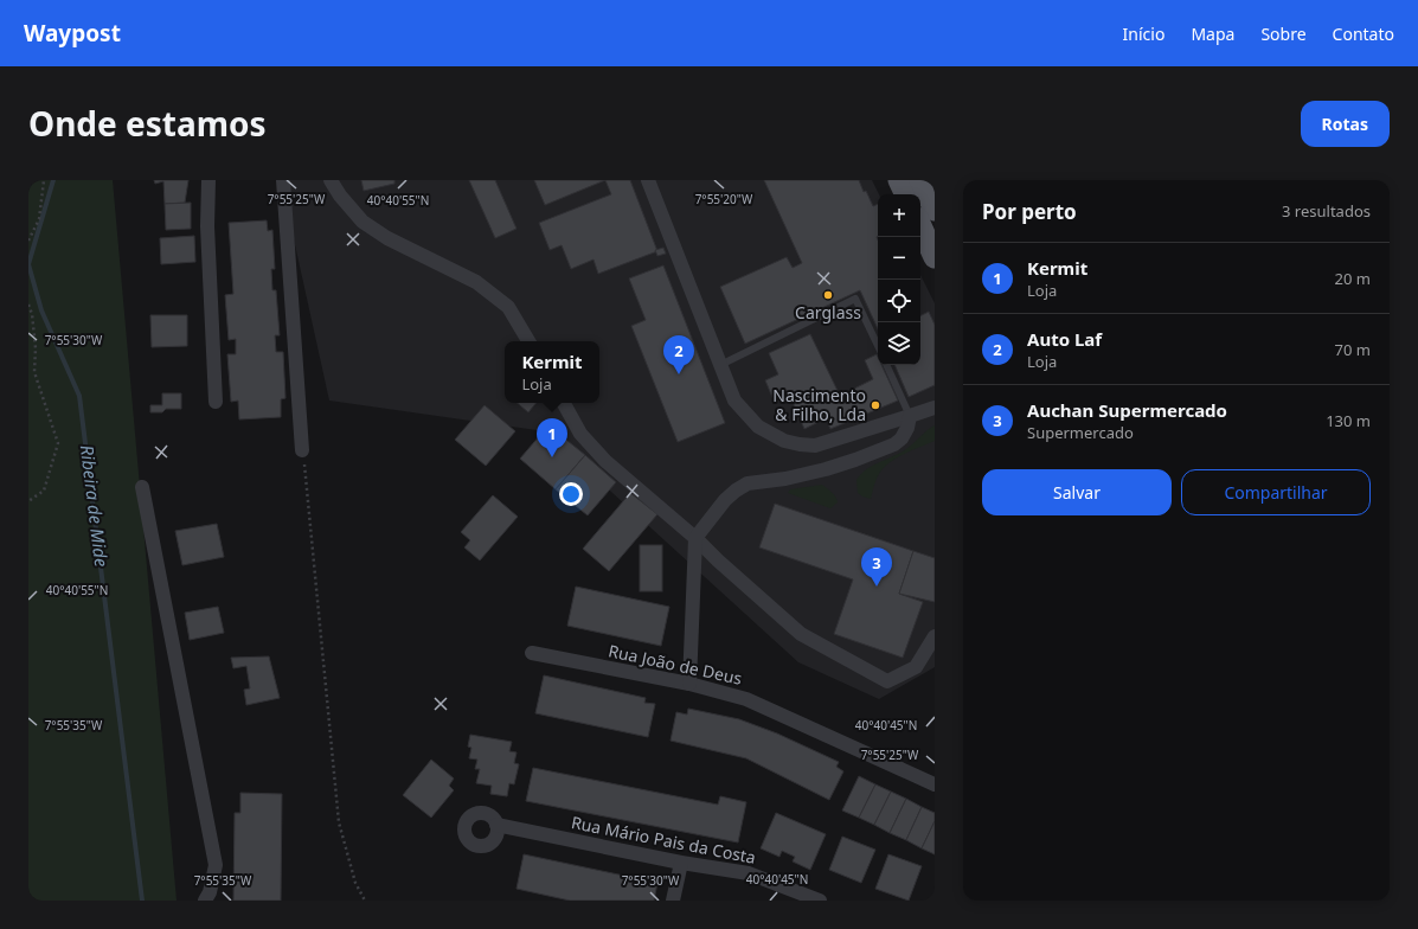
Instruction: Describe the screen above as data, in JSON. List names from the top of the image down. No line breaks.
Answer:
{"streets":{"street":["Rua João de Deus","Rua Mário Pais da Costa"]},"water":["Ribeira de Mide"],"places":["Carglass","Nascimento & Filho, Lda"],"page":{"header":"Waypost","nav":["Início","Mapa","Sobre","Contato"],"title":"Onde estamos","buttons":["Rotas",["Salvar","Compartilhar"]],"heading":["Por perto","3 resultados"],"map_buttons":["+","−"],"list":[{"mark":"1","name":"Kermit","note":"Loja","value":"20 m"},{"mark":"2","name":"Auto Laf","note":"Loja","value":"70 m"},{"mark":"3","name":"Auchan Supermercado","note":"Supermercado","value":"130 m"}],"pins":["2","1","3"],"popup":["Kermit","Loja"]},"coordinates":["7°55'25\"W","7°55'20\"W","40°40'55\"N","7°55'30\"W","7°55'35\"W","40°40'45\"N"]}
